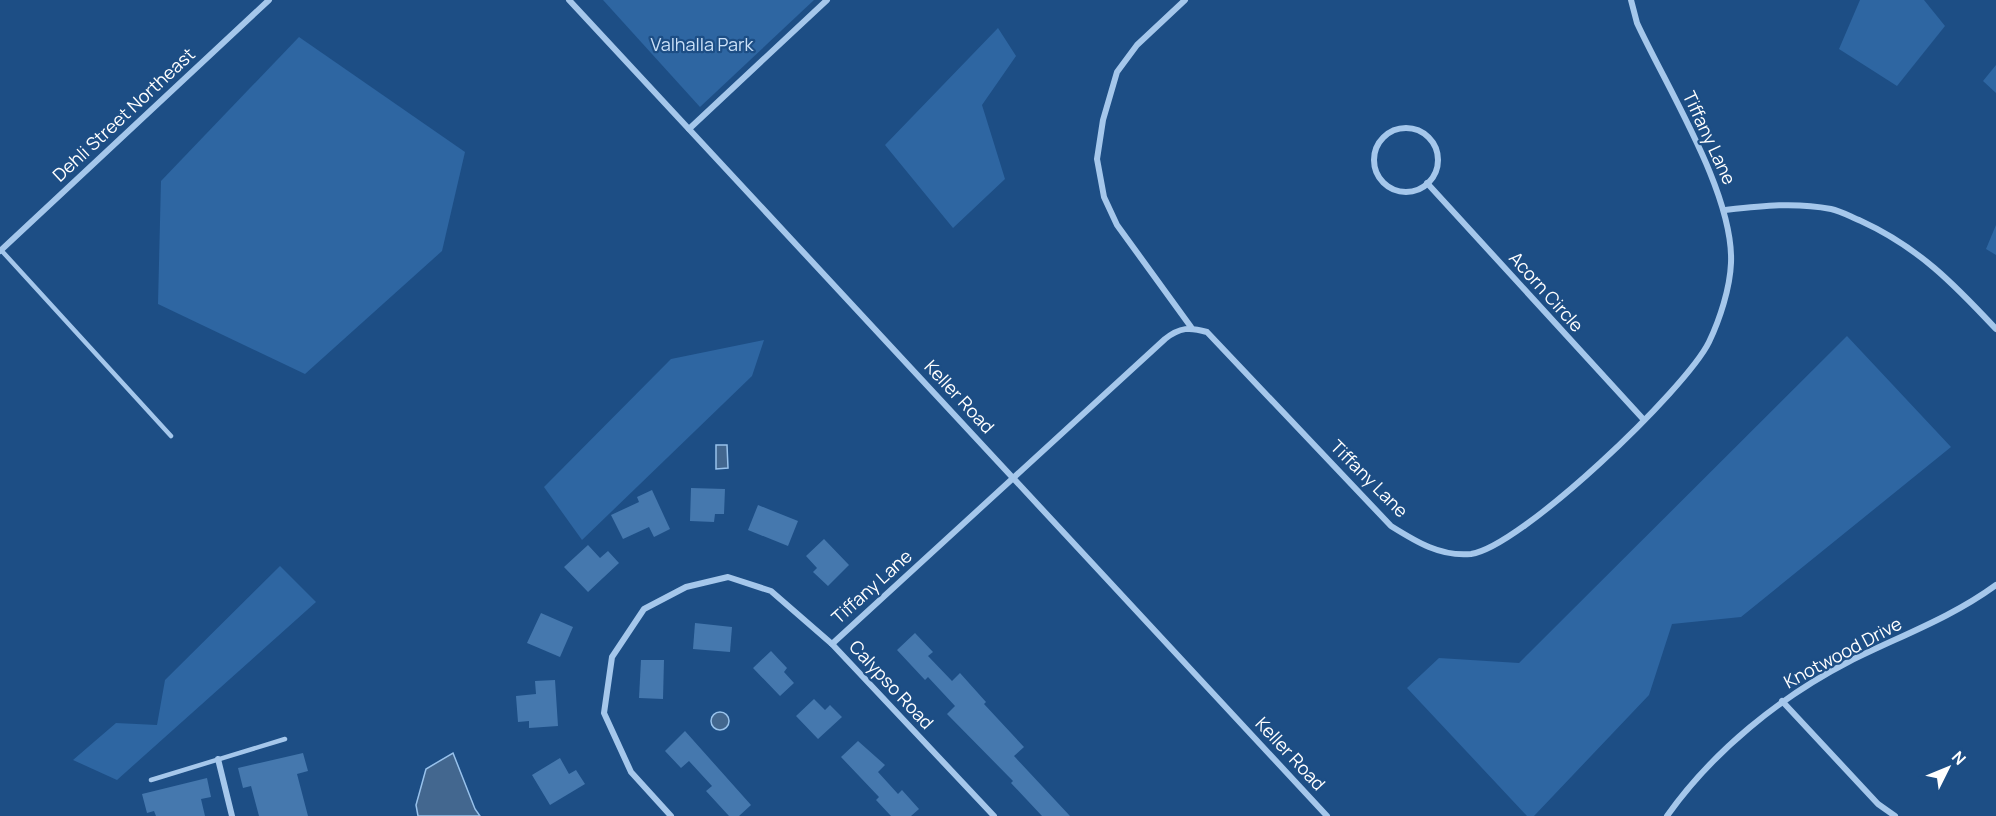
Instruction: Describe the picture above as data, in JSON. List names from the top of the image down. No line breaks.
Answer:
{"streets":{"street":["Dehli Street Northeast","Tiffany Lane","Acorn Circle","Keller Road","Knotwood Drive","Calypso Road"]},"crossings":[["Tiffany Lane","Acorn Circle"],["Tiffany Lane","Keller Road"],["Tiffany Lane","Calypso Road"]],"parks":["Valhalla Park"],"north":"top right"}
